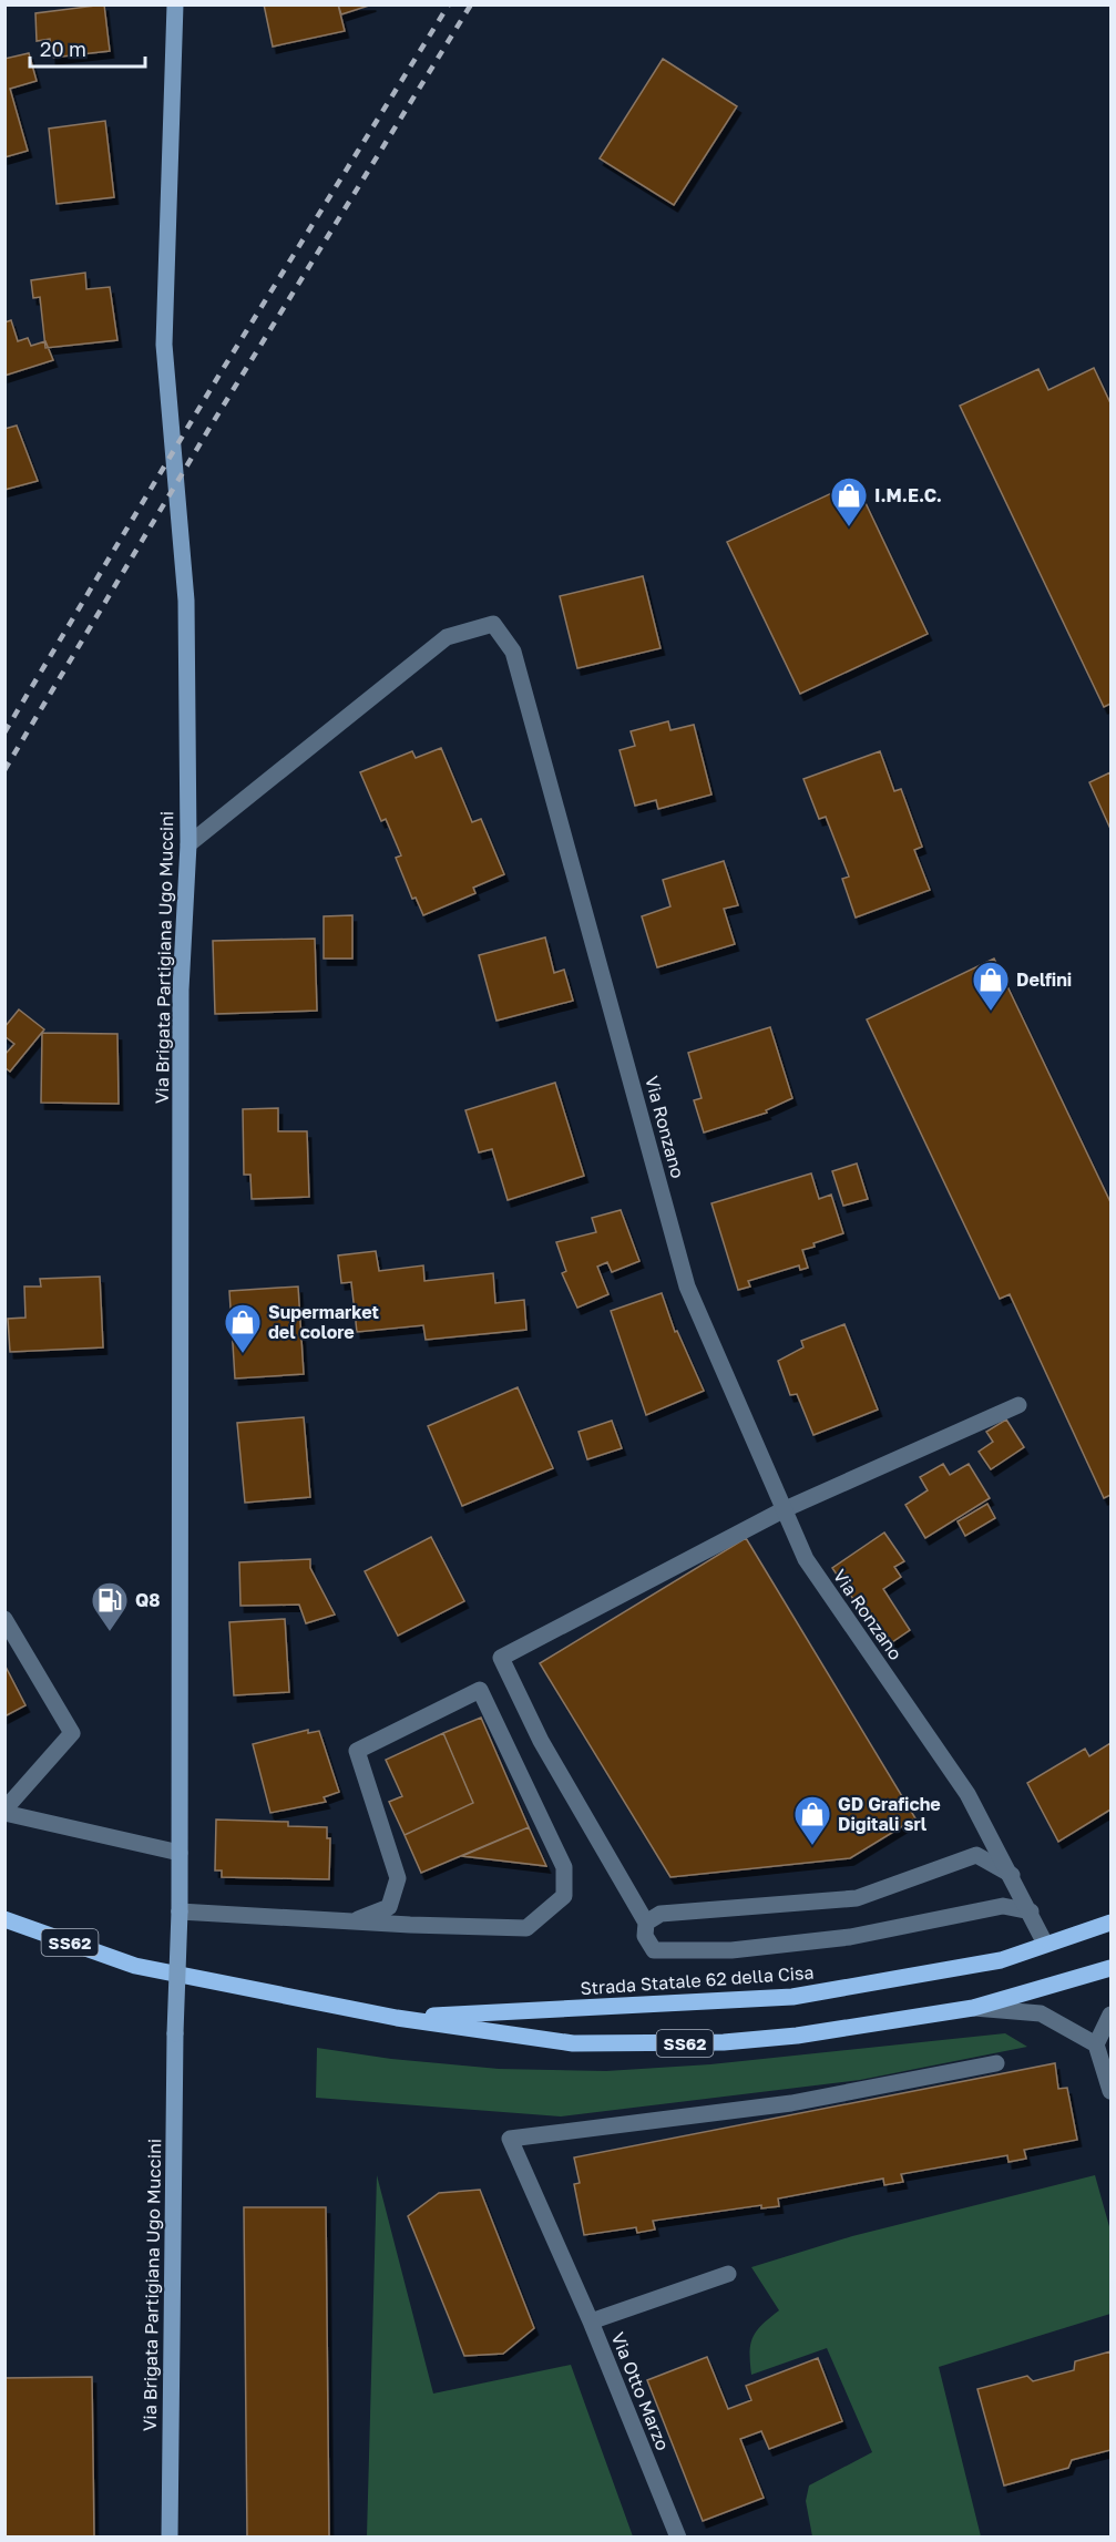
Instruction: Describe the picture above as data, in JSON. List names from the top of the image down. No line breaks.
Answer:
{"streets":{"main road":["Via Brigata Partigiana Ugo Muccini","SS62","Strada Statale 62 della Cisa"],"street":["Via Ronzano","Via Otto Marzo"]},"crossings":[["Via Brigata Partigiana Ugo Muccini","Via Ronzano"],["Via Ronzano","Strada Statale 62 della Cisa"]],"places":{"shop":["I.M.E.C.","Delfini","Supermarket del colore","GD Grafiche Digitali srl"],"fuel station":["Q8"]},"scale_bar":"20 m"}
